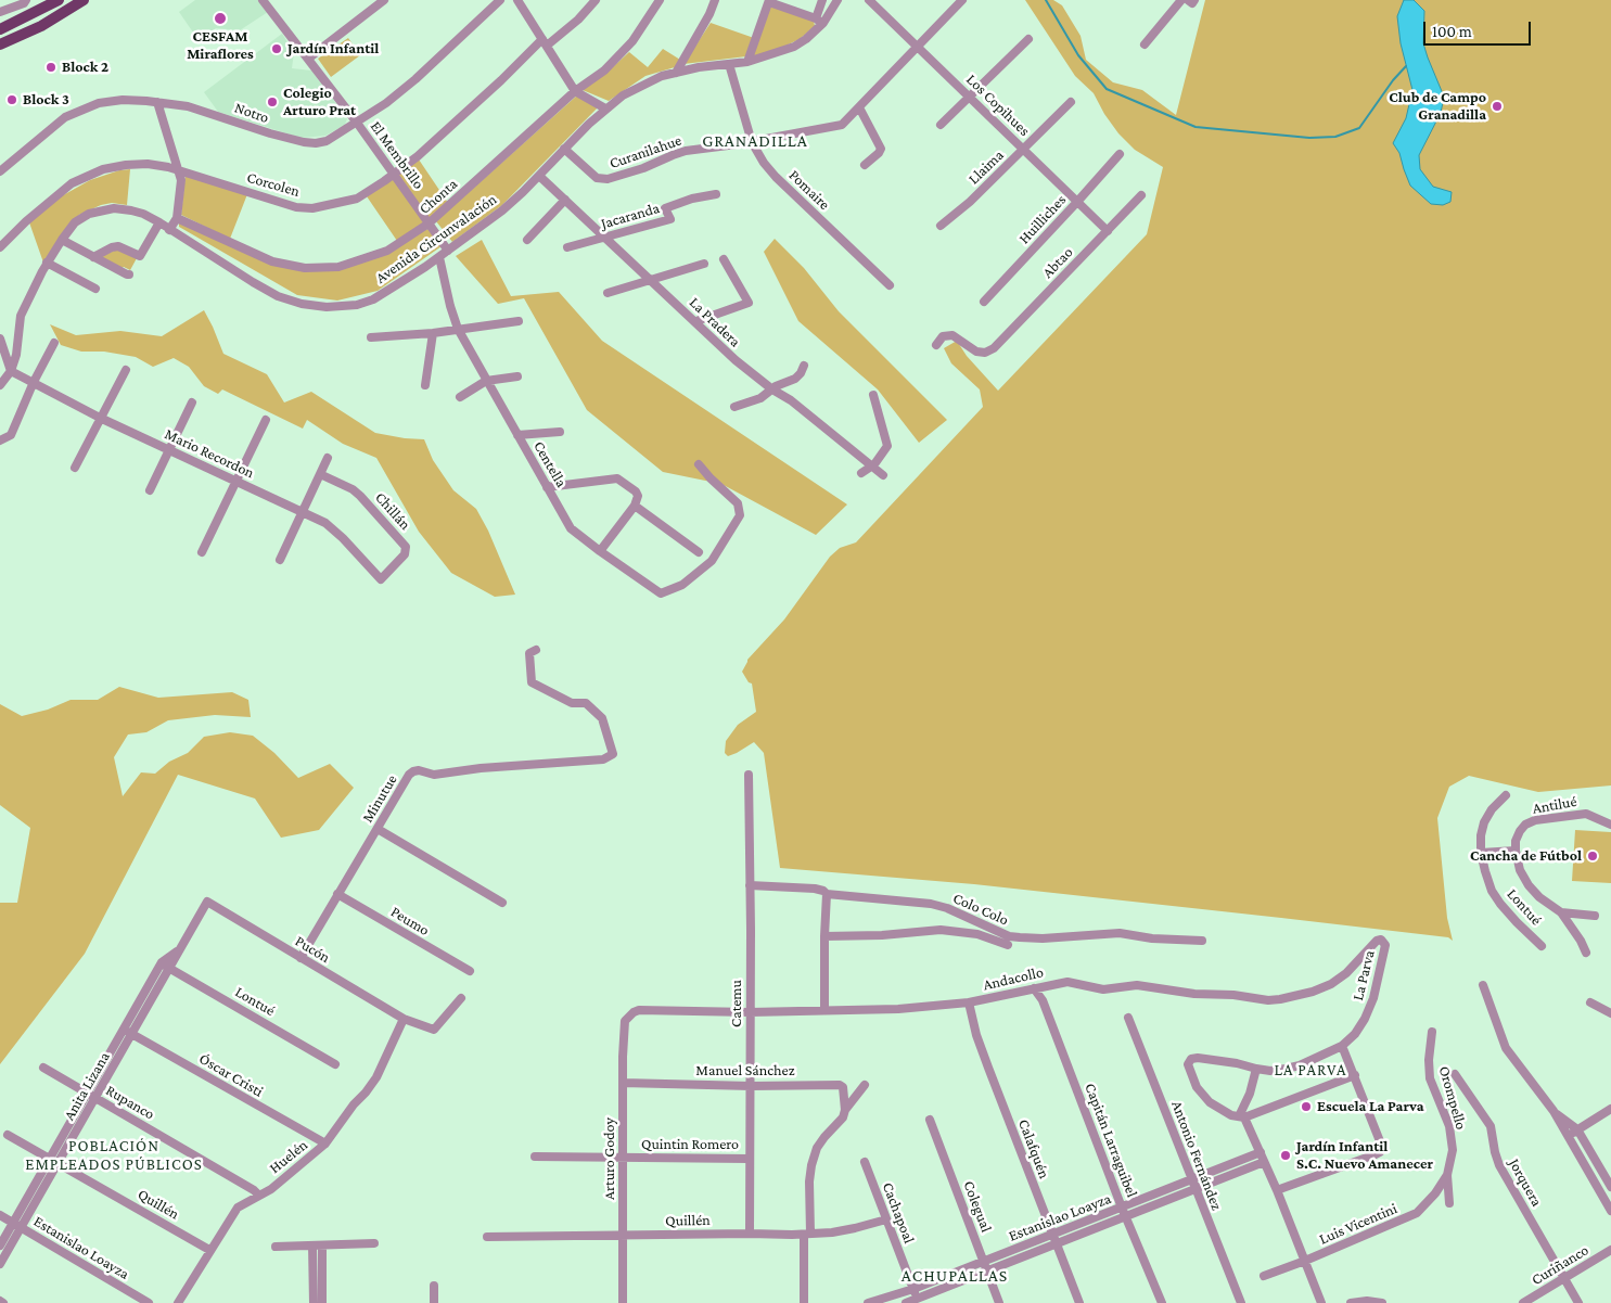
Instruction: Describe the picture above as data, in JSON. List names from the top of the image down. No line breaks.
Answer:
{"streets":{"street":["Los Copihues","Notro","Curanilahue","El Membrillo","Llaima","Corcolen","Pomaire","Chonta","Jacaranda","Huilliches","Avenida Circunvalación","Abtao","La Pradera","Mario Recordon","Centella","Chillán","Minutue","Antilué","Lontué","Colo Colo","Peumo","Pucón","La Parva","Andacollo","Catemu","Manuel Sánchez","Óscar Cristi","Anita Lizana","Orompello","Rupanco","Capitán Larraguibel","Quintin Romero","Calafquén","Antonio Fernández","Huelén","Arturo Godoy","Jorquera","Quillén","Colegual","Cachapoal","Estanislao Loayza","Luis Vicentini","Curiñanco"]},"crossings":[["Los Copihues","Llaima"],["Los Copihues","Huilliches"],["Los Copihues","Abtao"],["Notro","El Membrillo"],["Curanilahue","Pomaire"],["Curanilahue","Avenida Circunvalación"],["El Membrillo","Corcolen"],["El Membrillo","Chonta"],["El Membrillo","Avenida Circunvalación"],["Pomaire","Avenida Circunvalación"],["Jacaranda","La Pradera"],["Avenida Circunvalación","La Pradera"],["Avenida Circunvalación","Mario Recordon"],["Avenida Circunvalación","Centella"],["Mario Recordon","Chillán"],["Minutue","Peumo"],["Minutue","Pucón"],["Lontué","Anita Lizana"],["Colo Colo","Catemu"],["Pucón","Anita Lizana"],["Pucón","Huelén"],["La Parva","Andacollo"],["Andacollo","Catemu"],["Andacollo","Capitán Larraguibel"],["Andacollo","Calafquén"],["Andacollo","Arturo Godoy"],["Catemu","Manuel Sánchez"],["Catemu","Quintin Romero"],["Catemu","Quillén"],["Manuel Sánchez","Arturo Godoy"],["Óscar Cristi","Anita Lizana"],["Óscar Cristi","Huelén"],["Anita Lizana","Rupanco"],["Anita Lizana","Quillén"],["Anita Lizana","Estanislao Loayza"],["Orompello","Luis Vicentini"],["Rupanco","Huelén"],["Capitán Larraguibel","Estanislao Loayza"],["Quintin Romero","Arturo Godoy"],["Calafquén","Estanislao Loayza"],["Antonio Fernández","Estanislao Loayza"],["Huelén","Quillén"],["Arturo Godoy","Quillén"],["Jorquera","Curiñanco"],["Quillén","Cachapoal"],["Colegual","Estanislao Loayza"],["Cachapoal","Estanislao Loayza"]],"districts":["GRANADILLA","LA PARVA","POBLACIÓN EMPLEADOS PÚBLICOS","ACHUPALLAS"],"places":["CESFAM Miraflores","Jardín Infantil","Block 2","Block 3","Colegio Arturo Prat","Club de Campo Granadilla","Cancha de Fútbol","Escuela La Parva","Jardín Infantil S.C. Nuevo Amanecer"],"scale_bar":"100 m"}
